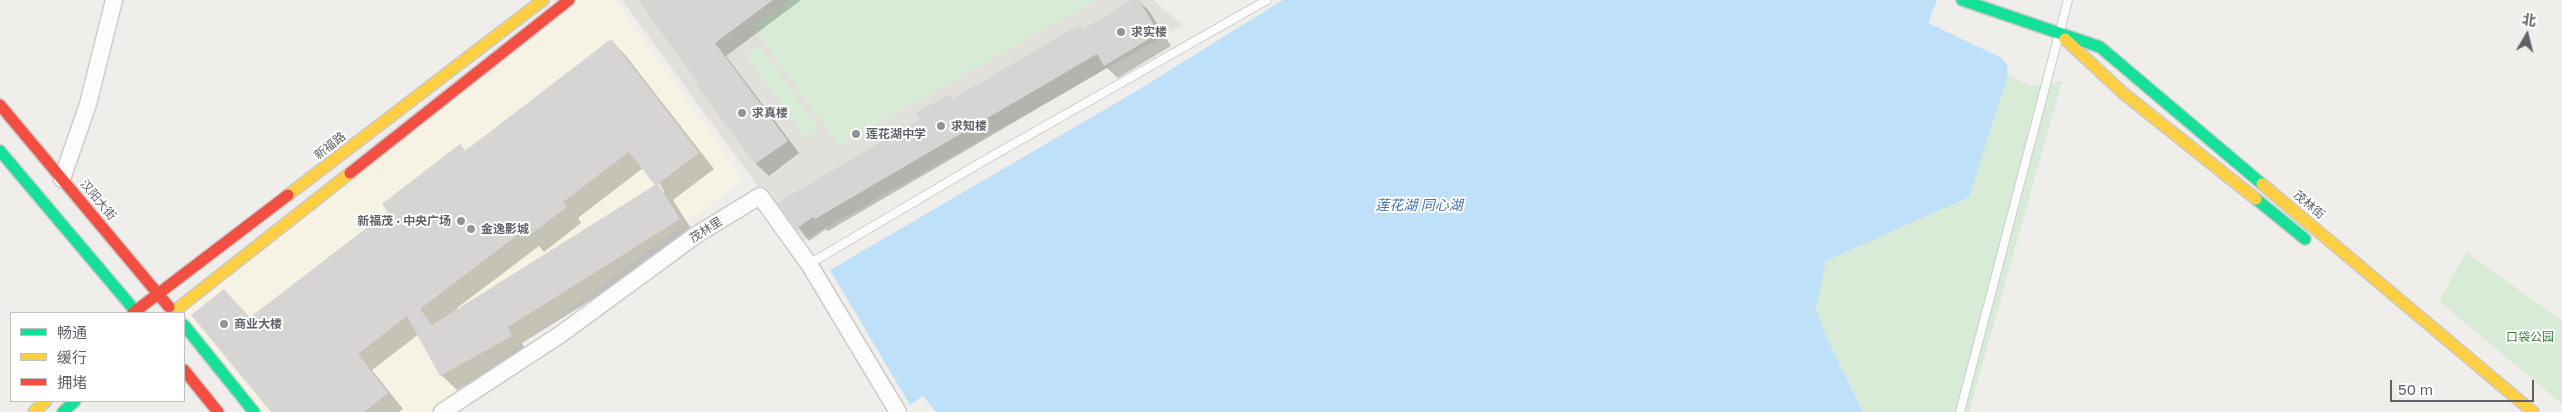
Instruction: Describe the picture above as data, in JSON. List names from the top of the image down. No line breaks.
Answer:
{"streets":{"street":["新福路","汉阳大街","茂林街","茂林里"]},"crossings":[["新福路","汉阳大街"]],"water":["莲花湖 同心湖"],"parks":["口袋公园"],"places":["求实楼","求真楼","求知楼","莲花湖中学","新福茂 · 中央广场","金逸影城","商业大楼"],"legend":["畅通","缓行","拥堵"],"scale_bar":"50 m","north":"top"}
